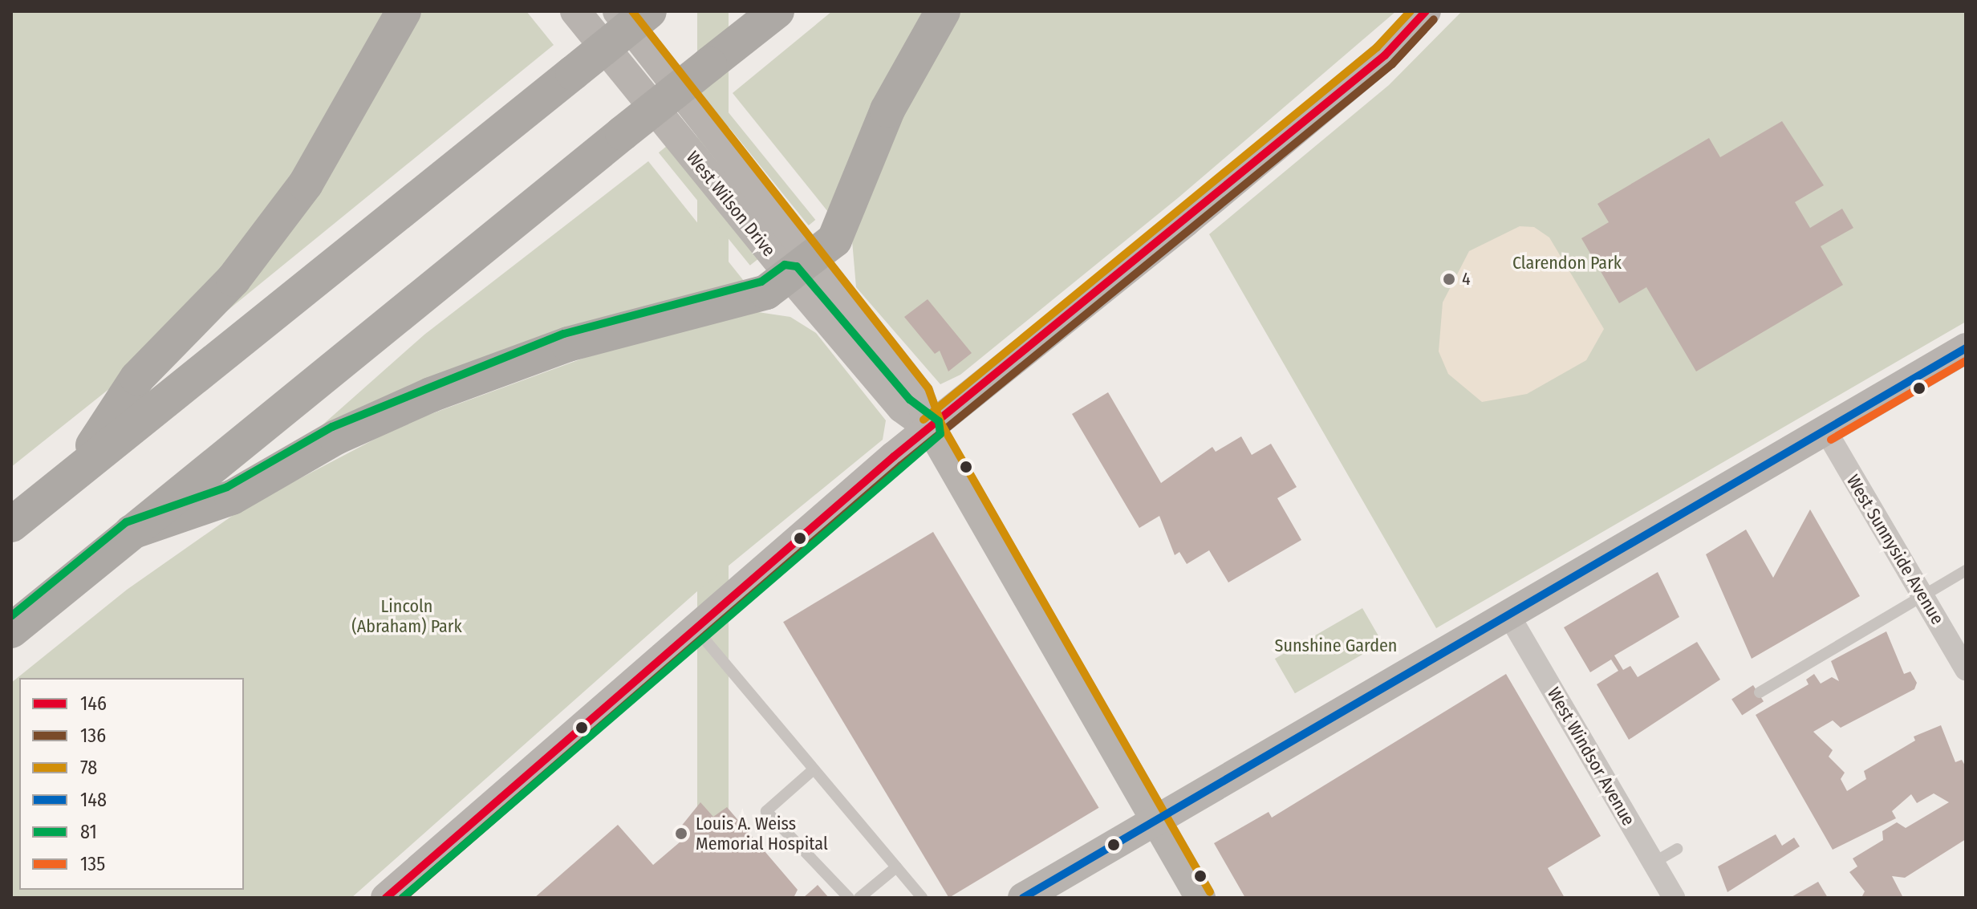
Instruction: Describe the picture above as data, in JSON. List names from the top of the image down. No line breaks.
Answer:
{"streets":{"street":["West Wilson Drive","West Sunnyside Avenue","West Windsor Avenue"]},"parks":["Clarendon Park","Lincoln (Abraham) Park","Sunshine Garden"],"places":["4","Louis A. Weiss Memorial Hospital"],"lines":["transit line 146","transit line 78","transit line 136","transit line 81","transit line 148","transit line 135"],"legend":["146","136","78","148","81","135"]}
